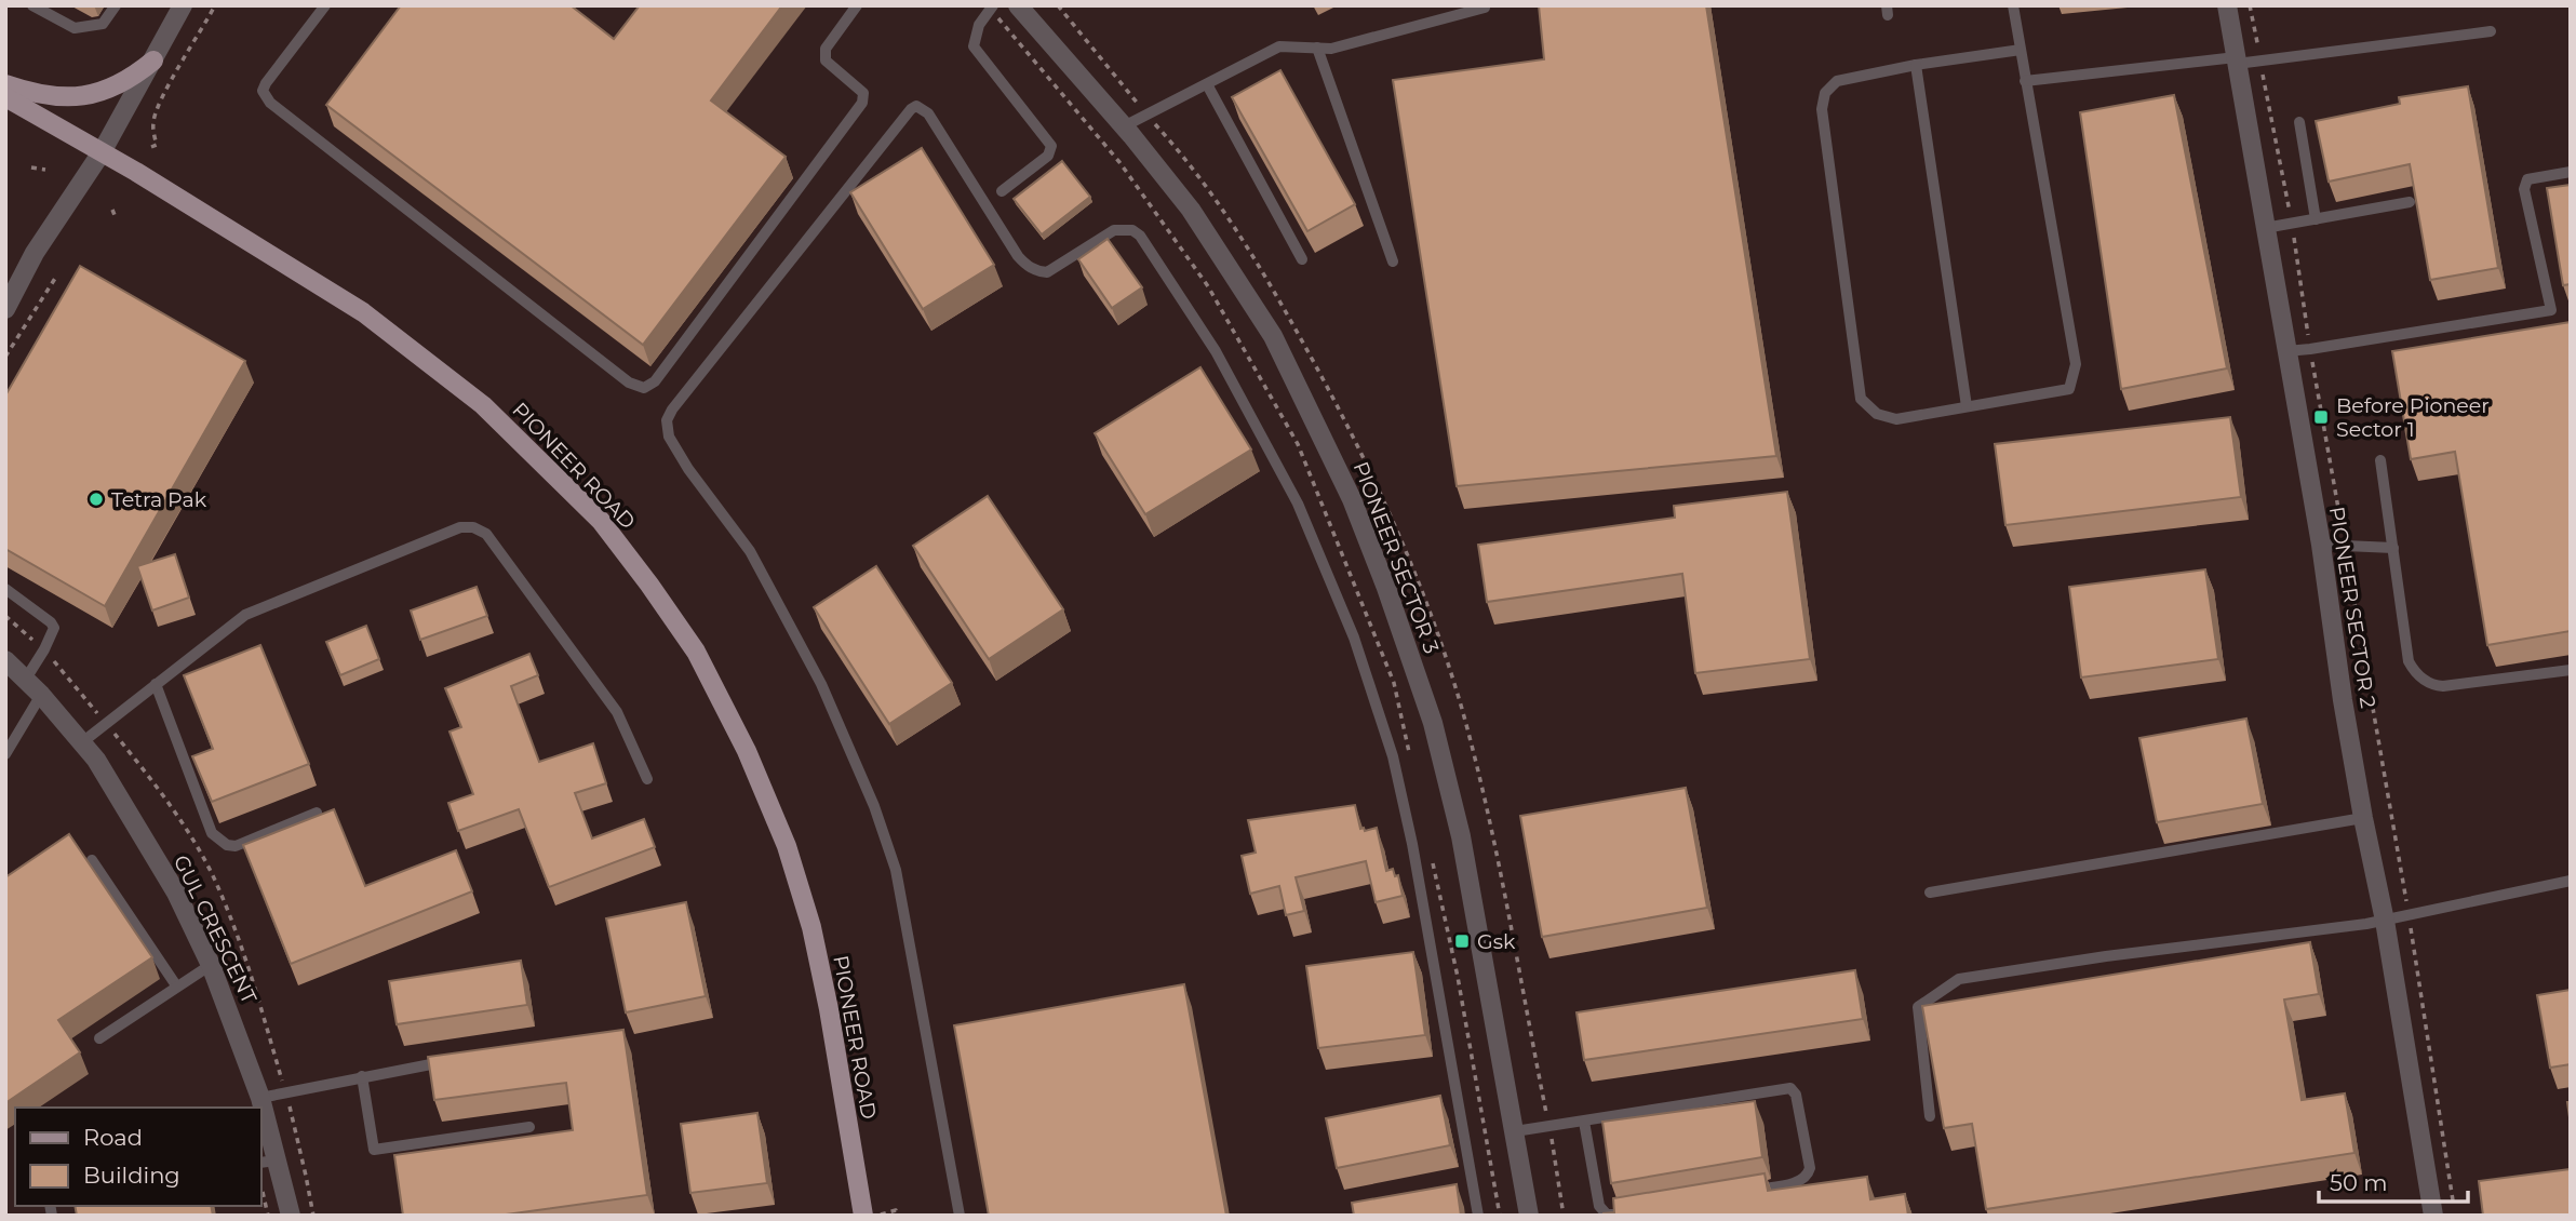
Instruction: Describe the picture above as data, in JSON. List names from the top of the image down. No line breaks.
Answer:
{"streets":{"main road":["PIONEER ROAD"],"street":["PIONEER SECTOR 3","PIONEER SECTOR 2","GUL CRESCENT"]},"places":{"transit":["Before Pioneer Sector 1","Gsk"],"other":["Tetra Pak"]},"legend":["Road","Building"],"scale_bar":"50 m"}
